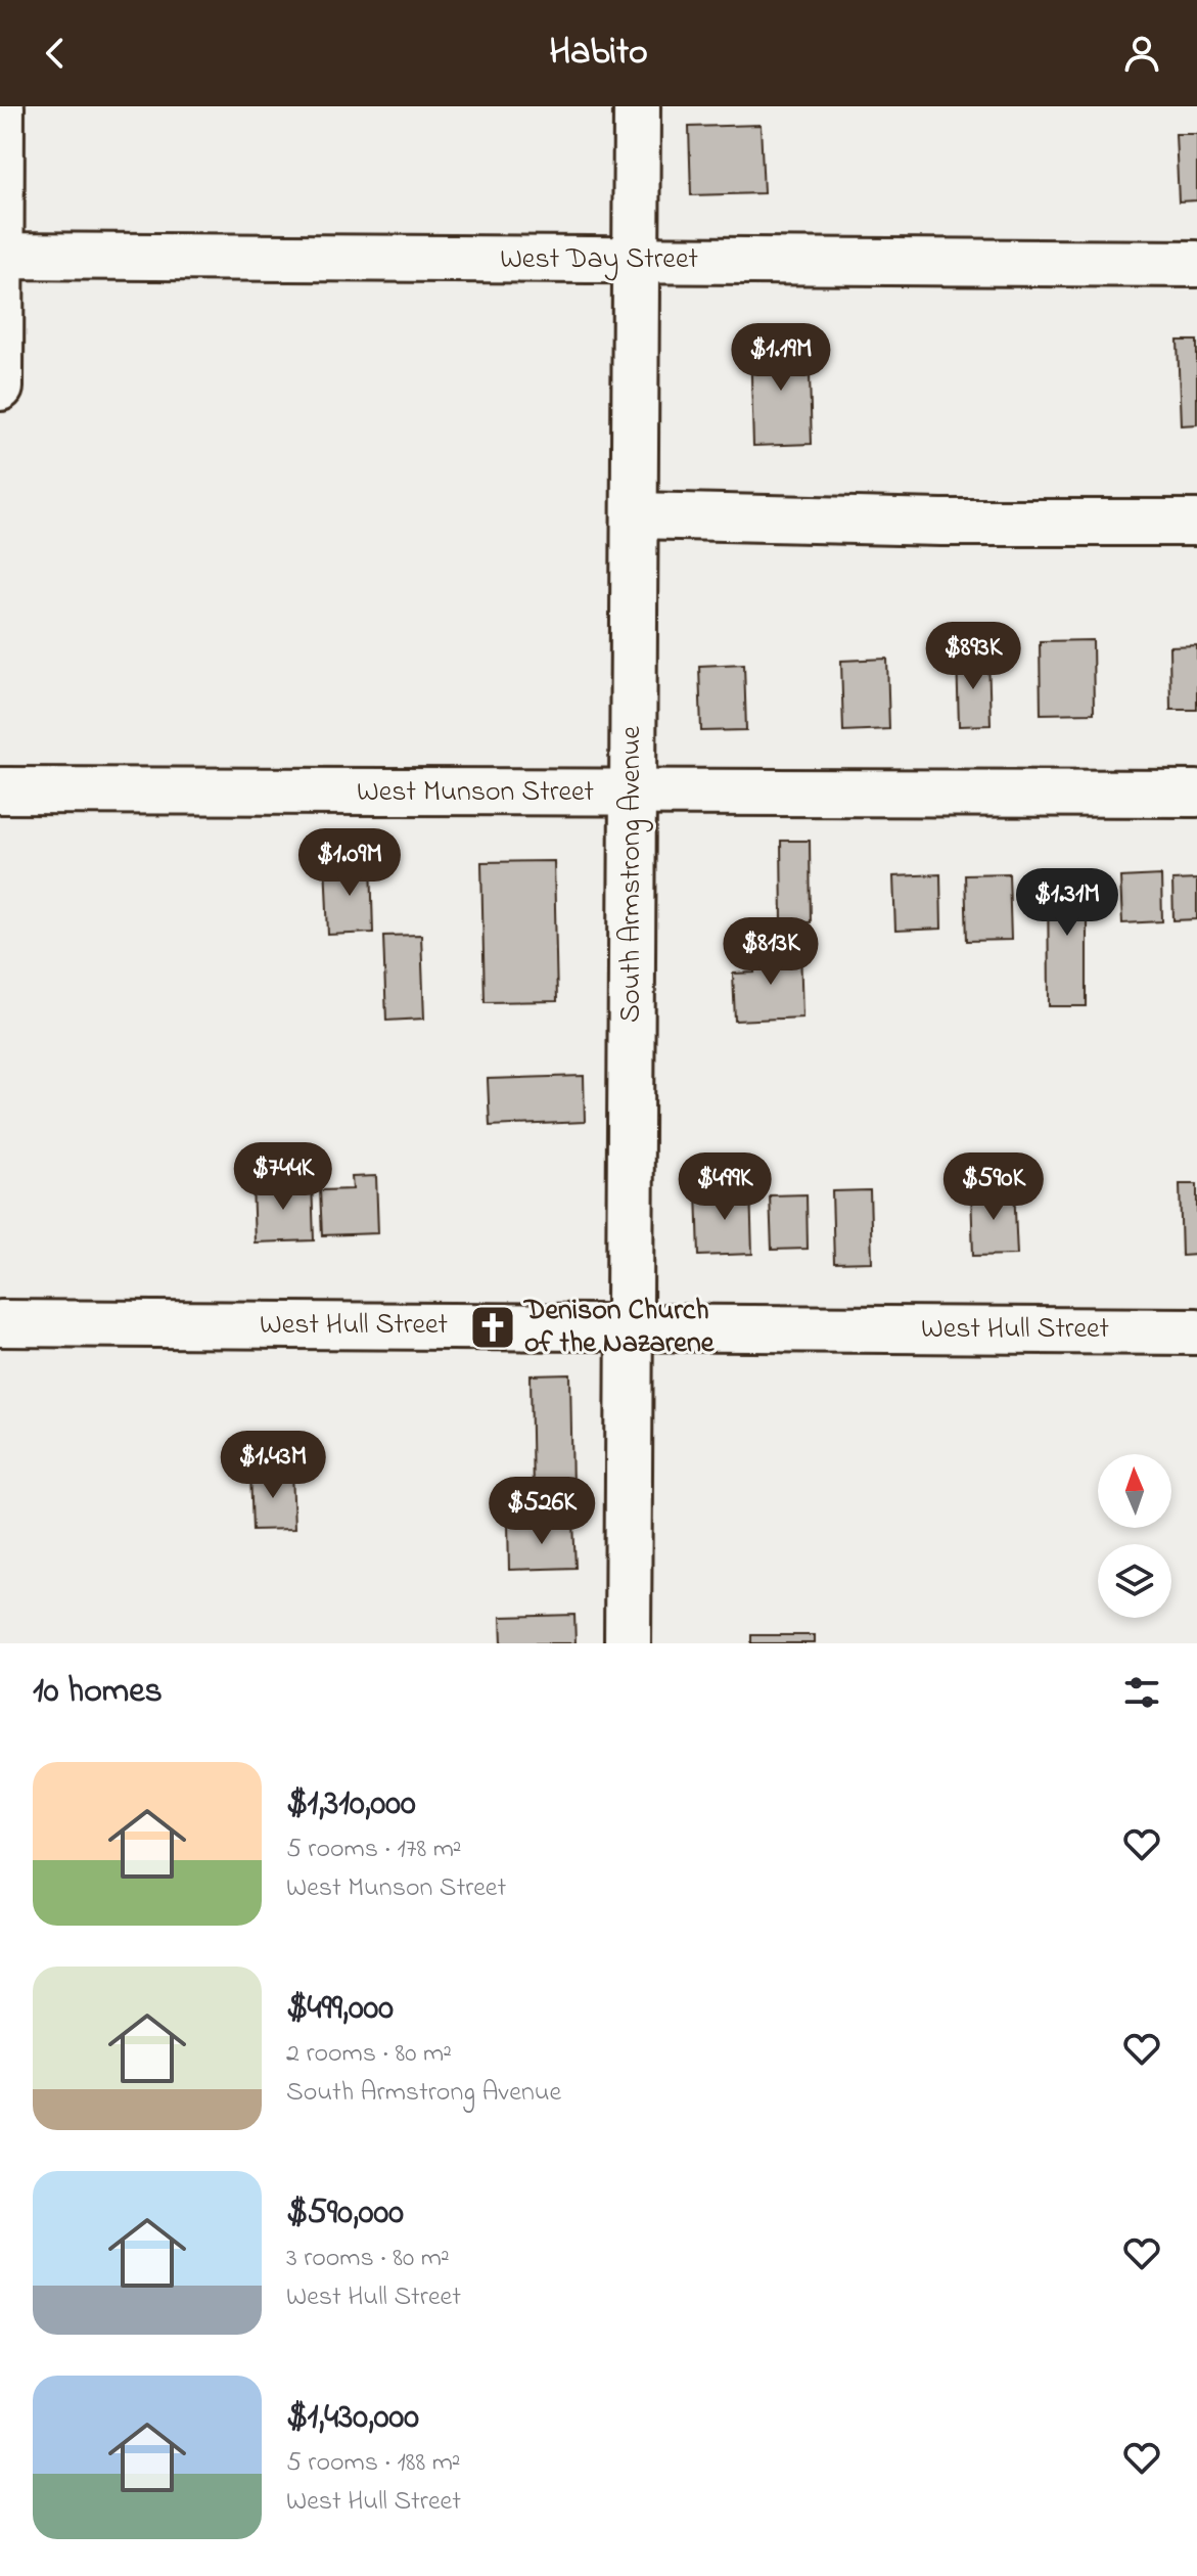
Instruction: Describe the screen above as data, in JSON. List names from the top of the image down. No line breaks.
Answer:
{"streets":{"street":["West Day Street","West Munson Street","South Armstrong Avenue","West Hull Street"]},"crossings":[["West Day Street","South Armstrong Avenue"],["West Munson Street","South Armstrong Avenue"],["South Armstrong Avenue","West Hull Street"]],"places":{"church":["Denison Church of the Nazarene"]},"north":"top","page":{"header":"Habito","price":["$1.19M","$893K","$1.09M","$1.31M","$813K","$744K","$499K","$590K","$1.43M","$526K"],"heading":"10 homes","list":[{"name":"$1,310,000","note":"5 rooms · 178 m² · West Munson Street"},{"name":"$499,000","note":"2 rooms · 80 m² · South Armstrong Avenue"},{"name":"$590,000","note":"3 rooms · 80 m² · West Hull Street"},{"name":"$1,430,000","note":"5 rooms · 188 m² · West Hull Street"}]}}
